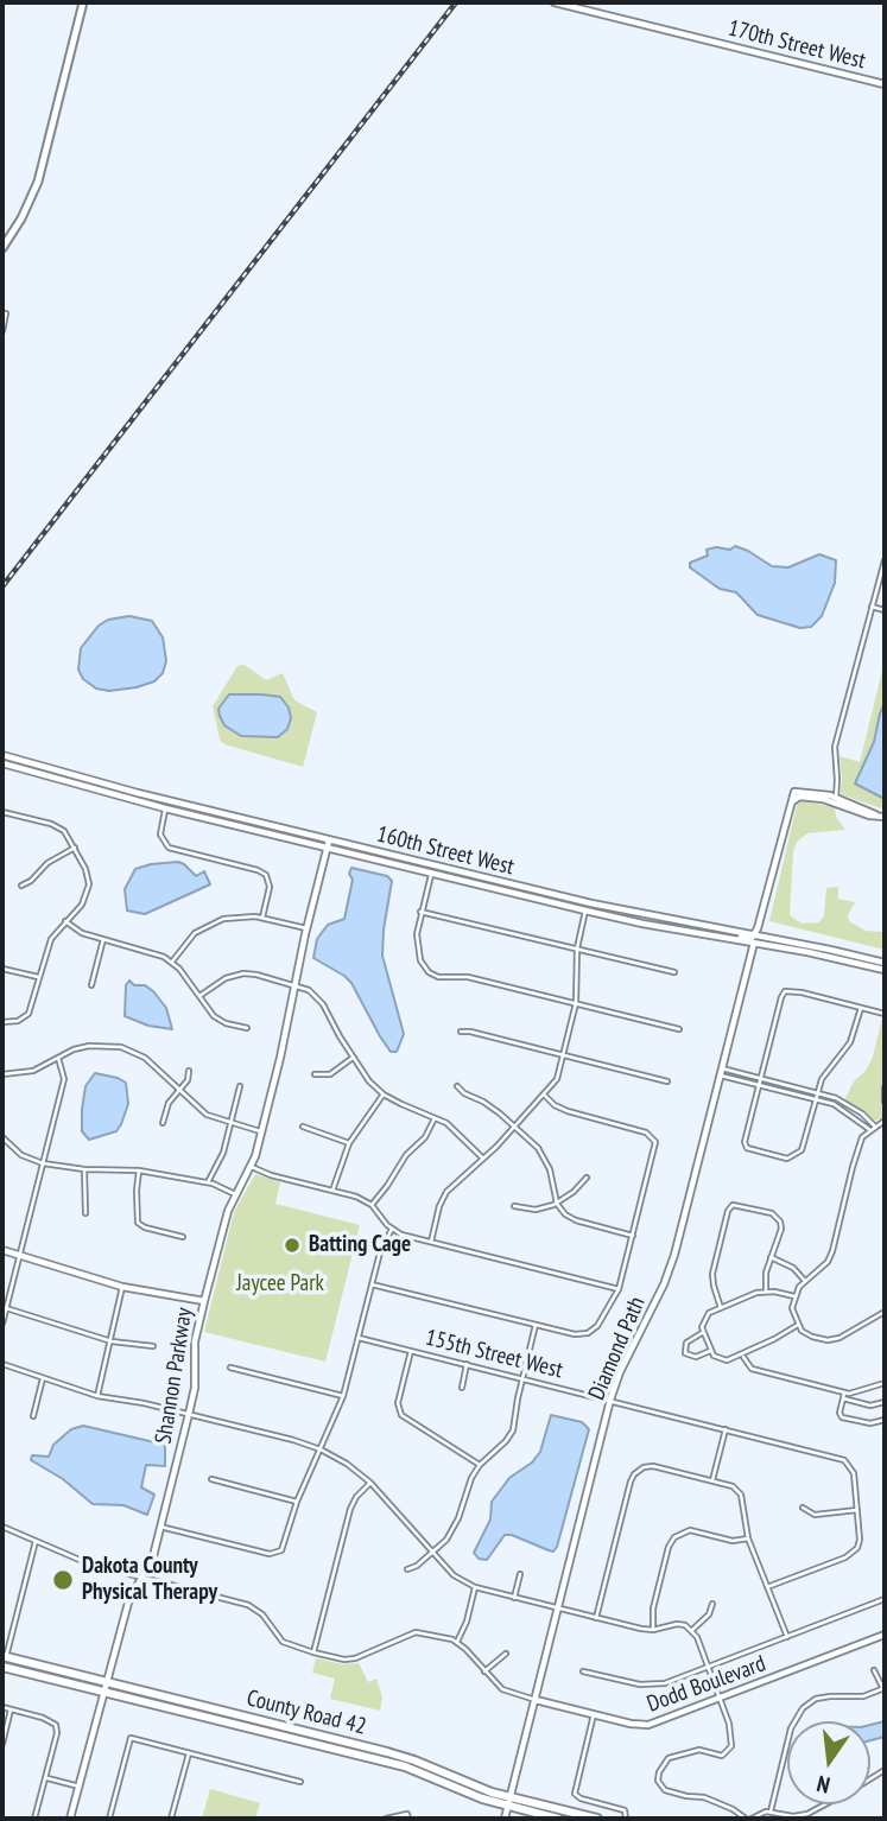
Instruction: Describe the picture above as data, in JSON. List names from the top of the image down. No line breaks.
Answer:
{"streets":{"highway":["County Road 42"],"street":["170th Street West","160th Street West","Diamond Path","155th Street West","Shannon Parkway","Dodd Boulevard"]},"crossings":[["160th Street West","Diamond Path"],["160th Street West","Shannon Parkway"],["Diamond Path","155th Street West"],["Diamond Path","Dodd Boulevard"],["Diamond Path","County Road 42"],["Shannon Parkway","County Road 42"]],"parks":["Jaycee Park"],"places":["Batting Cage","Dakota County Physical Therapy"],"north":"bottom"}
